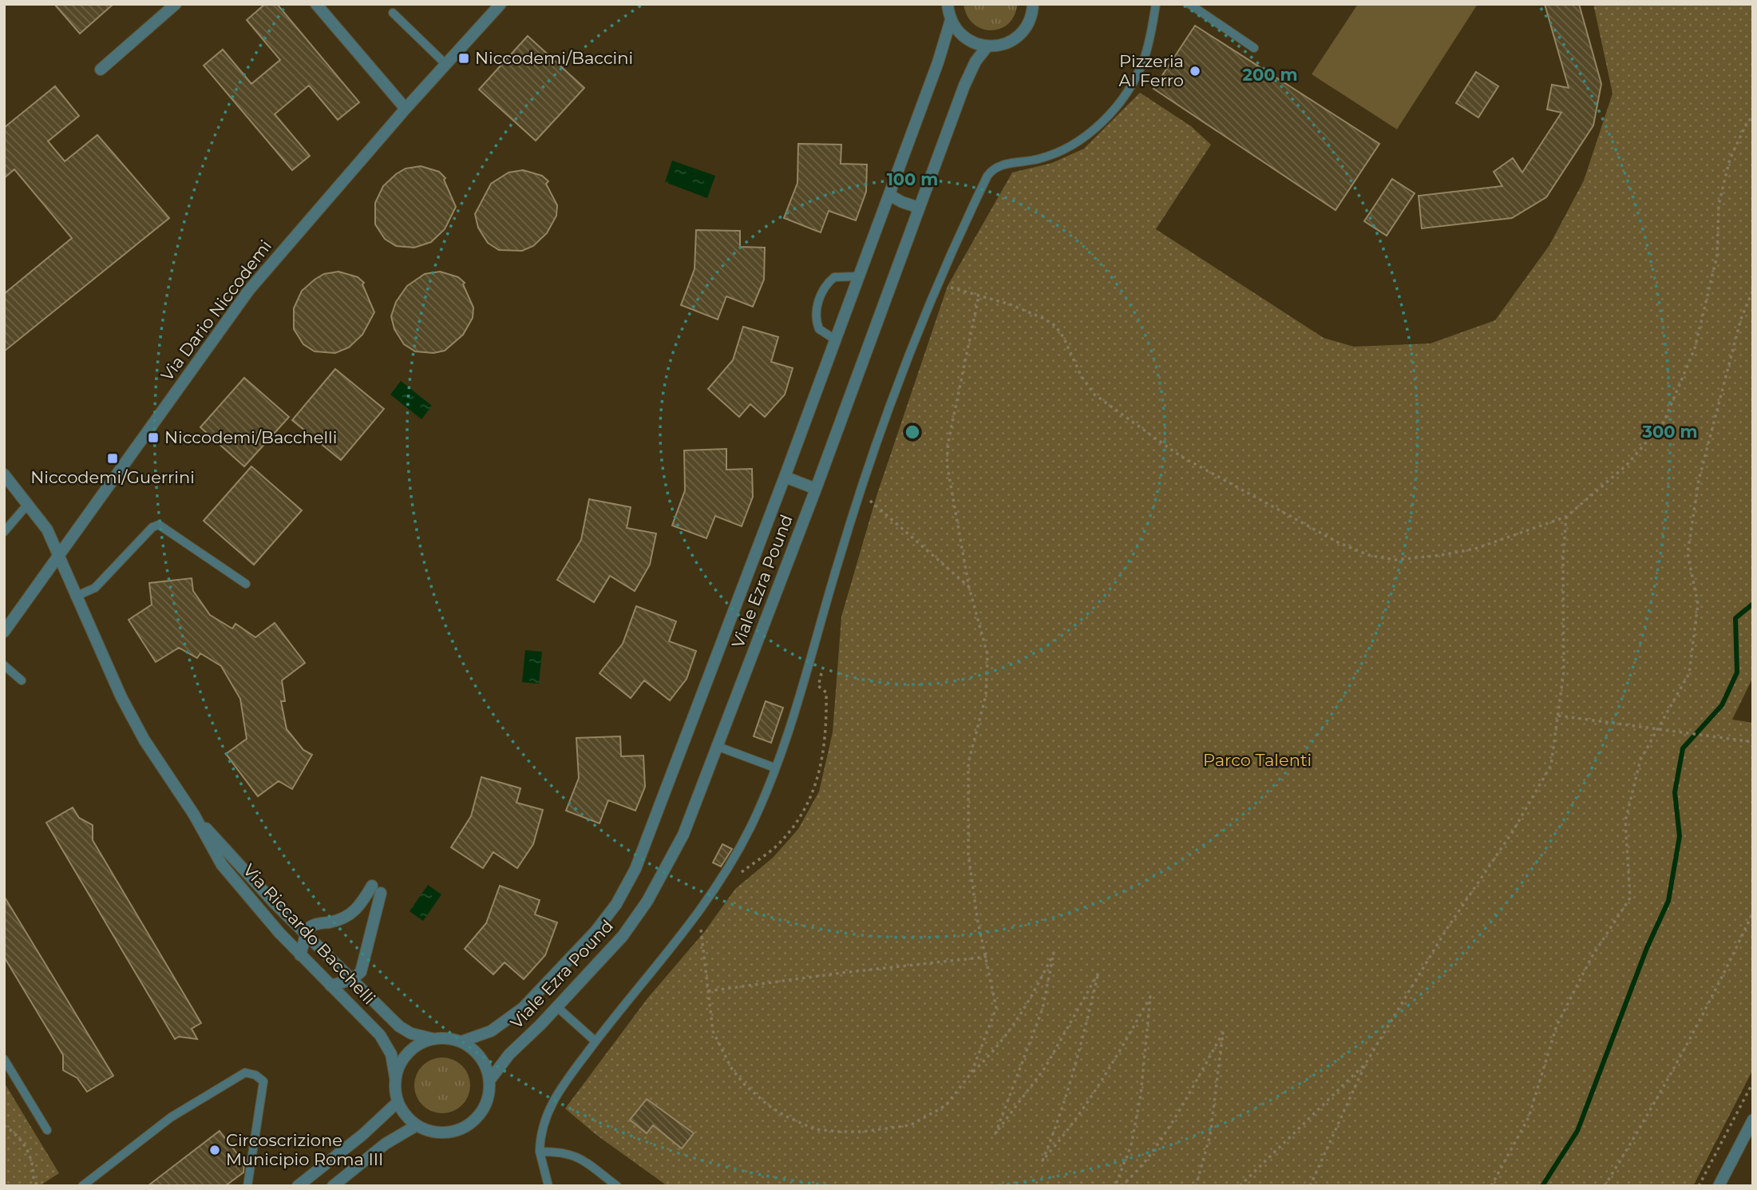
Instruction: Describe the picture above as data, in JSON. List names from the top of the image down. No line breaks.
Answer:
{"streets":{"street":["Via Dario Niccodemi","Viale Ezra Pound","Via Riccardo Bacchelli"]},"crossings":[["Via Dario Niccodemi","Via Riccardo Bacchelli"],["Viale Ezra Pound","Via Riccardo Bacchelli"]],"parks":["Parco Talenti"],"places":{"transit":["Niccodemi/Baccini","Niccodemi/Bacchelli","Niccodemi/Guerrini"],"other":["Pizzeria Al Ferro","Circoscrizione Municipio Roma III"]},"rings":["200 m","100 m","300 m"]}
